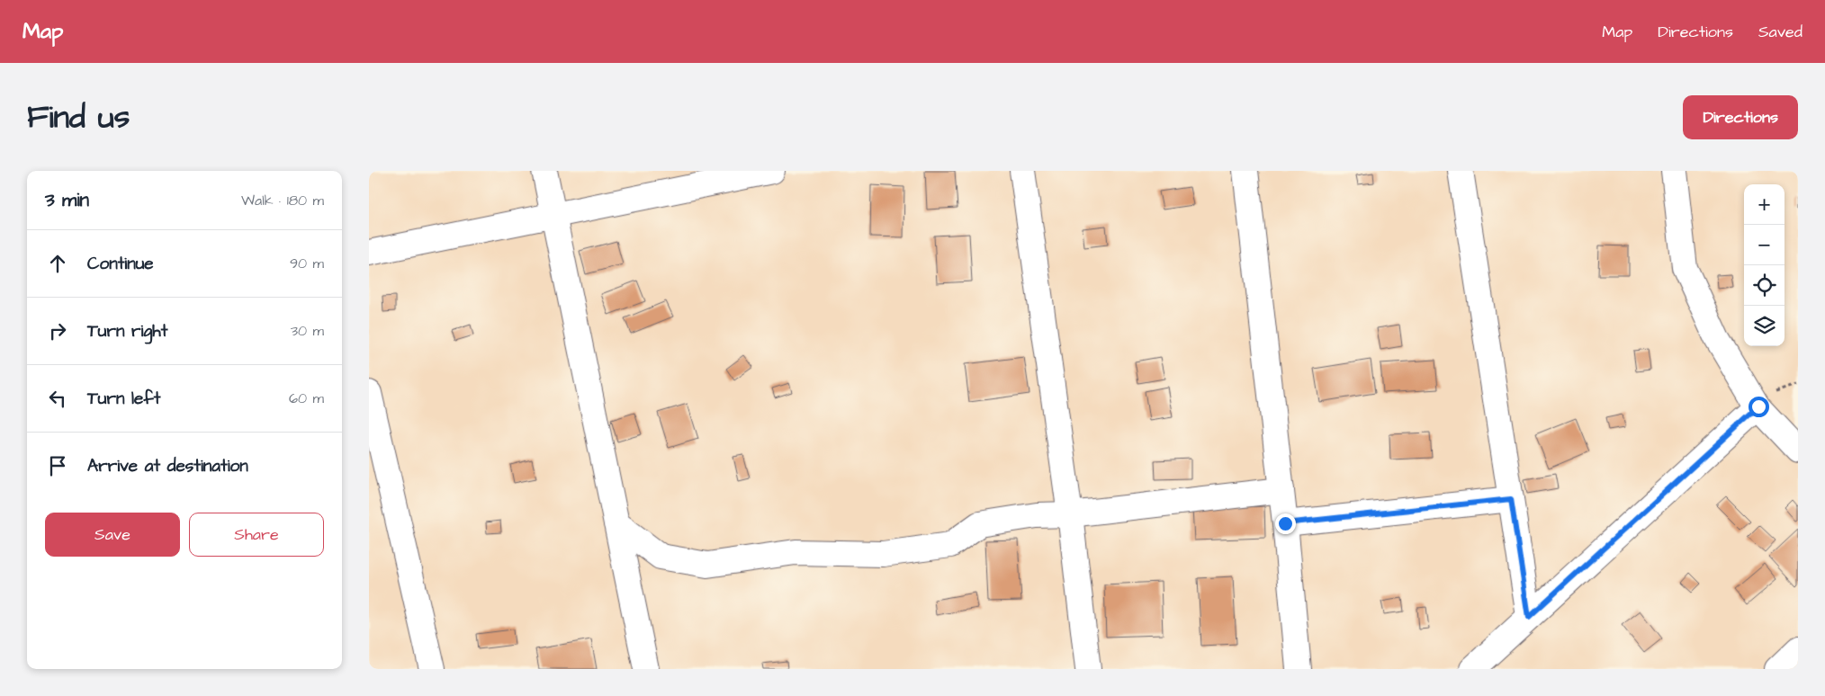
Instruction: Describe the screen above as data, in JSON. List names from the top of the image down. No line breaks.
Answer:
{"page":{"header":"Map","nav":["Map","Directions","Saved"],"title":"Find us","buttons":["Directions",["Save","Share"]],"heading":["3 min","Walk · 180 m"],"map_buttons":["+","−"],"list":[["Continue","90 m"],["Turn right","30 m"],["Turn left","60 m"],"Arrive at destination"]}}
